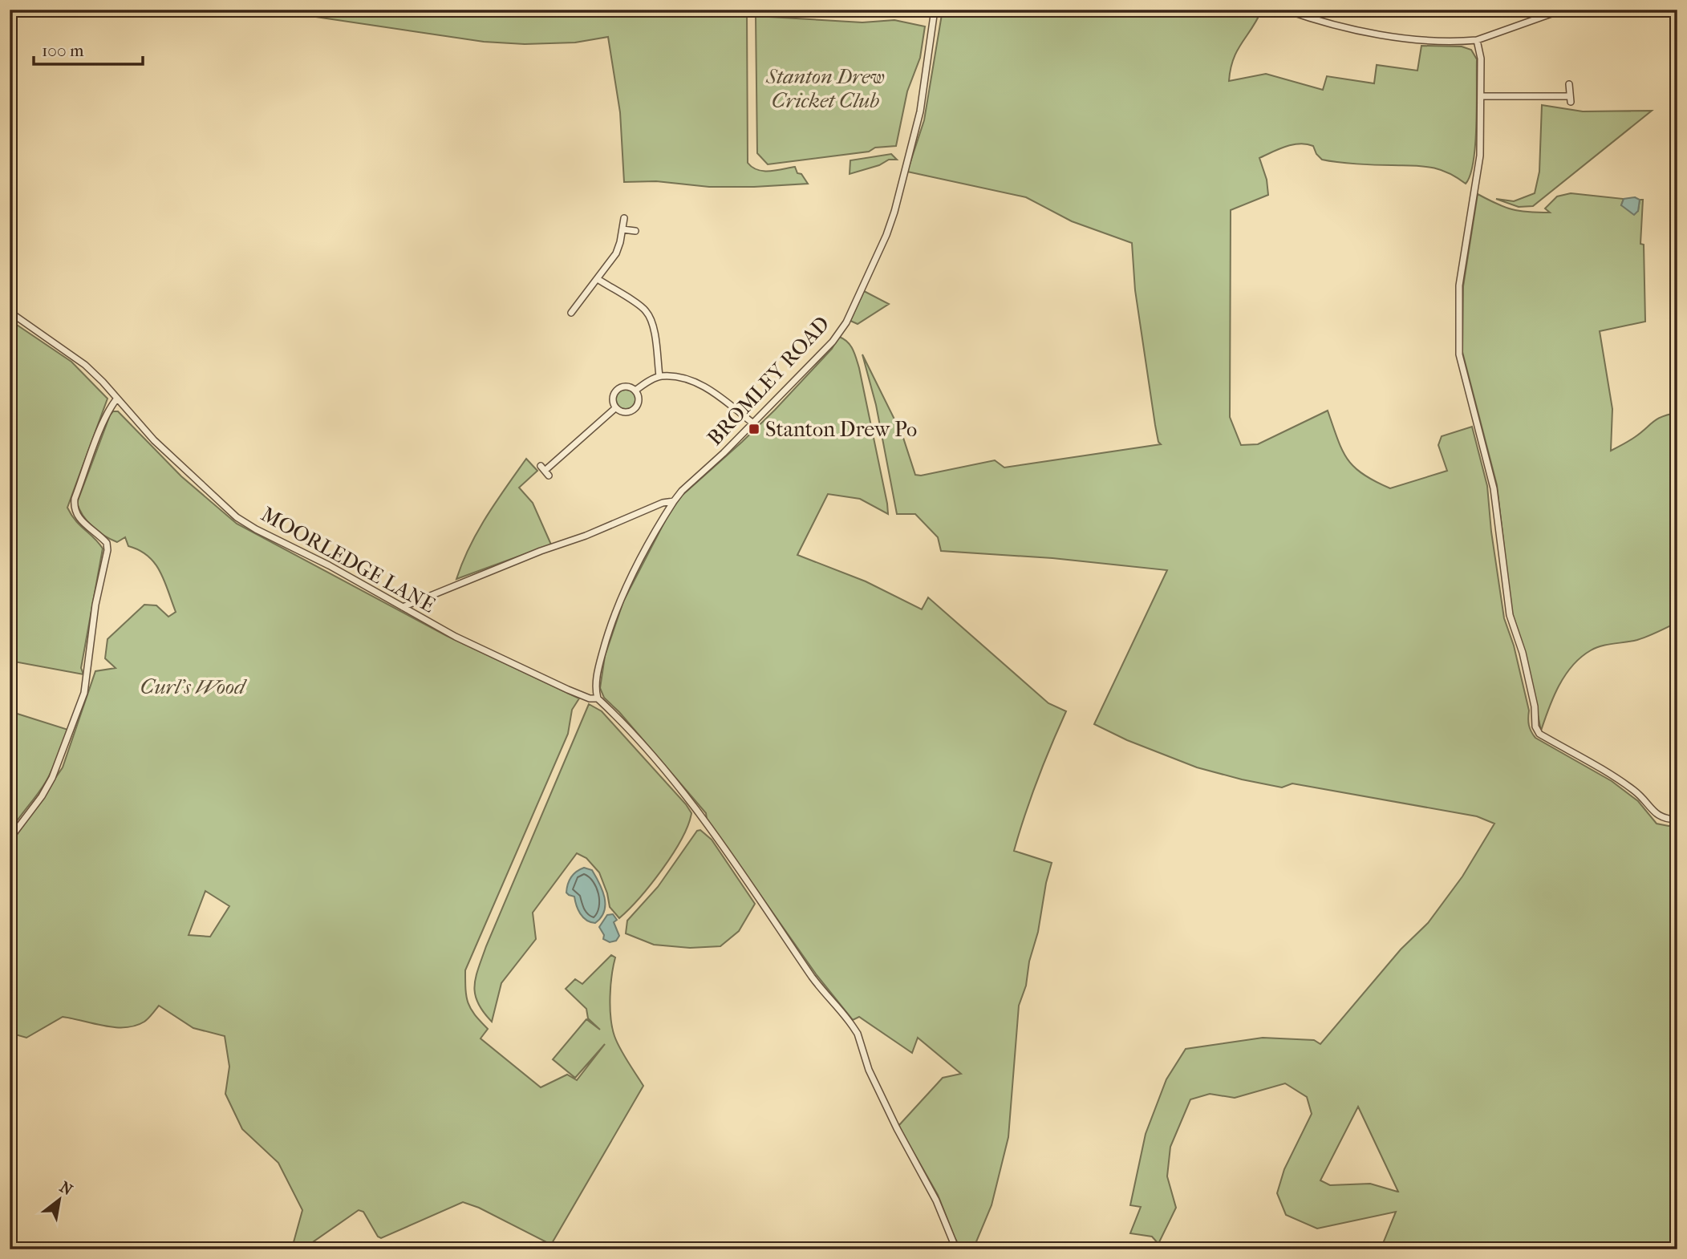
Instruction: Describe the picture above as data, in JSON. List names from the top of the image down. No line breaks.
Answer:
{"streets":{"street":["BROMLEY ROAD","MOORLEDGE LANE"]},"crossings":[["BROMLEY ROAD","MOORLEDGE LANE"]],"parks":["Stanton Drew Cricket Club","Curl's Wood"],"places":{"transit":["Stanton Drew Po"]},"scale_bar":"100 m","north":"top right"}
